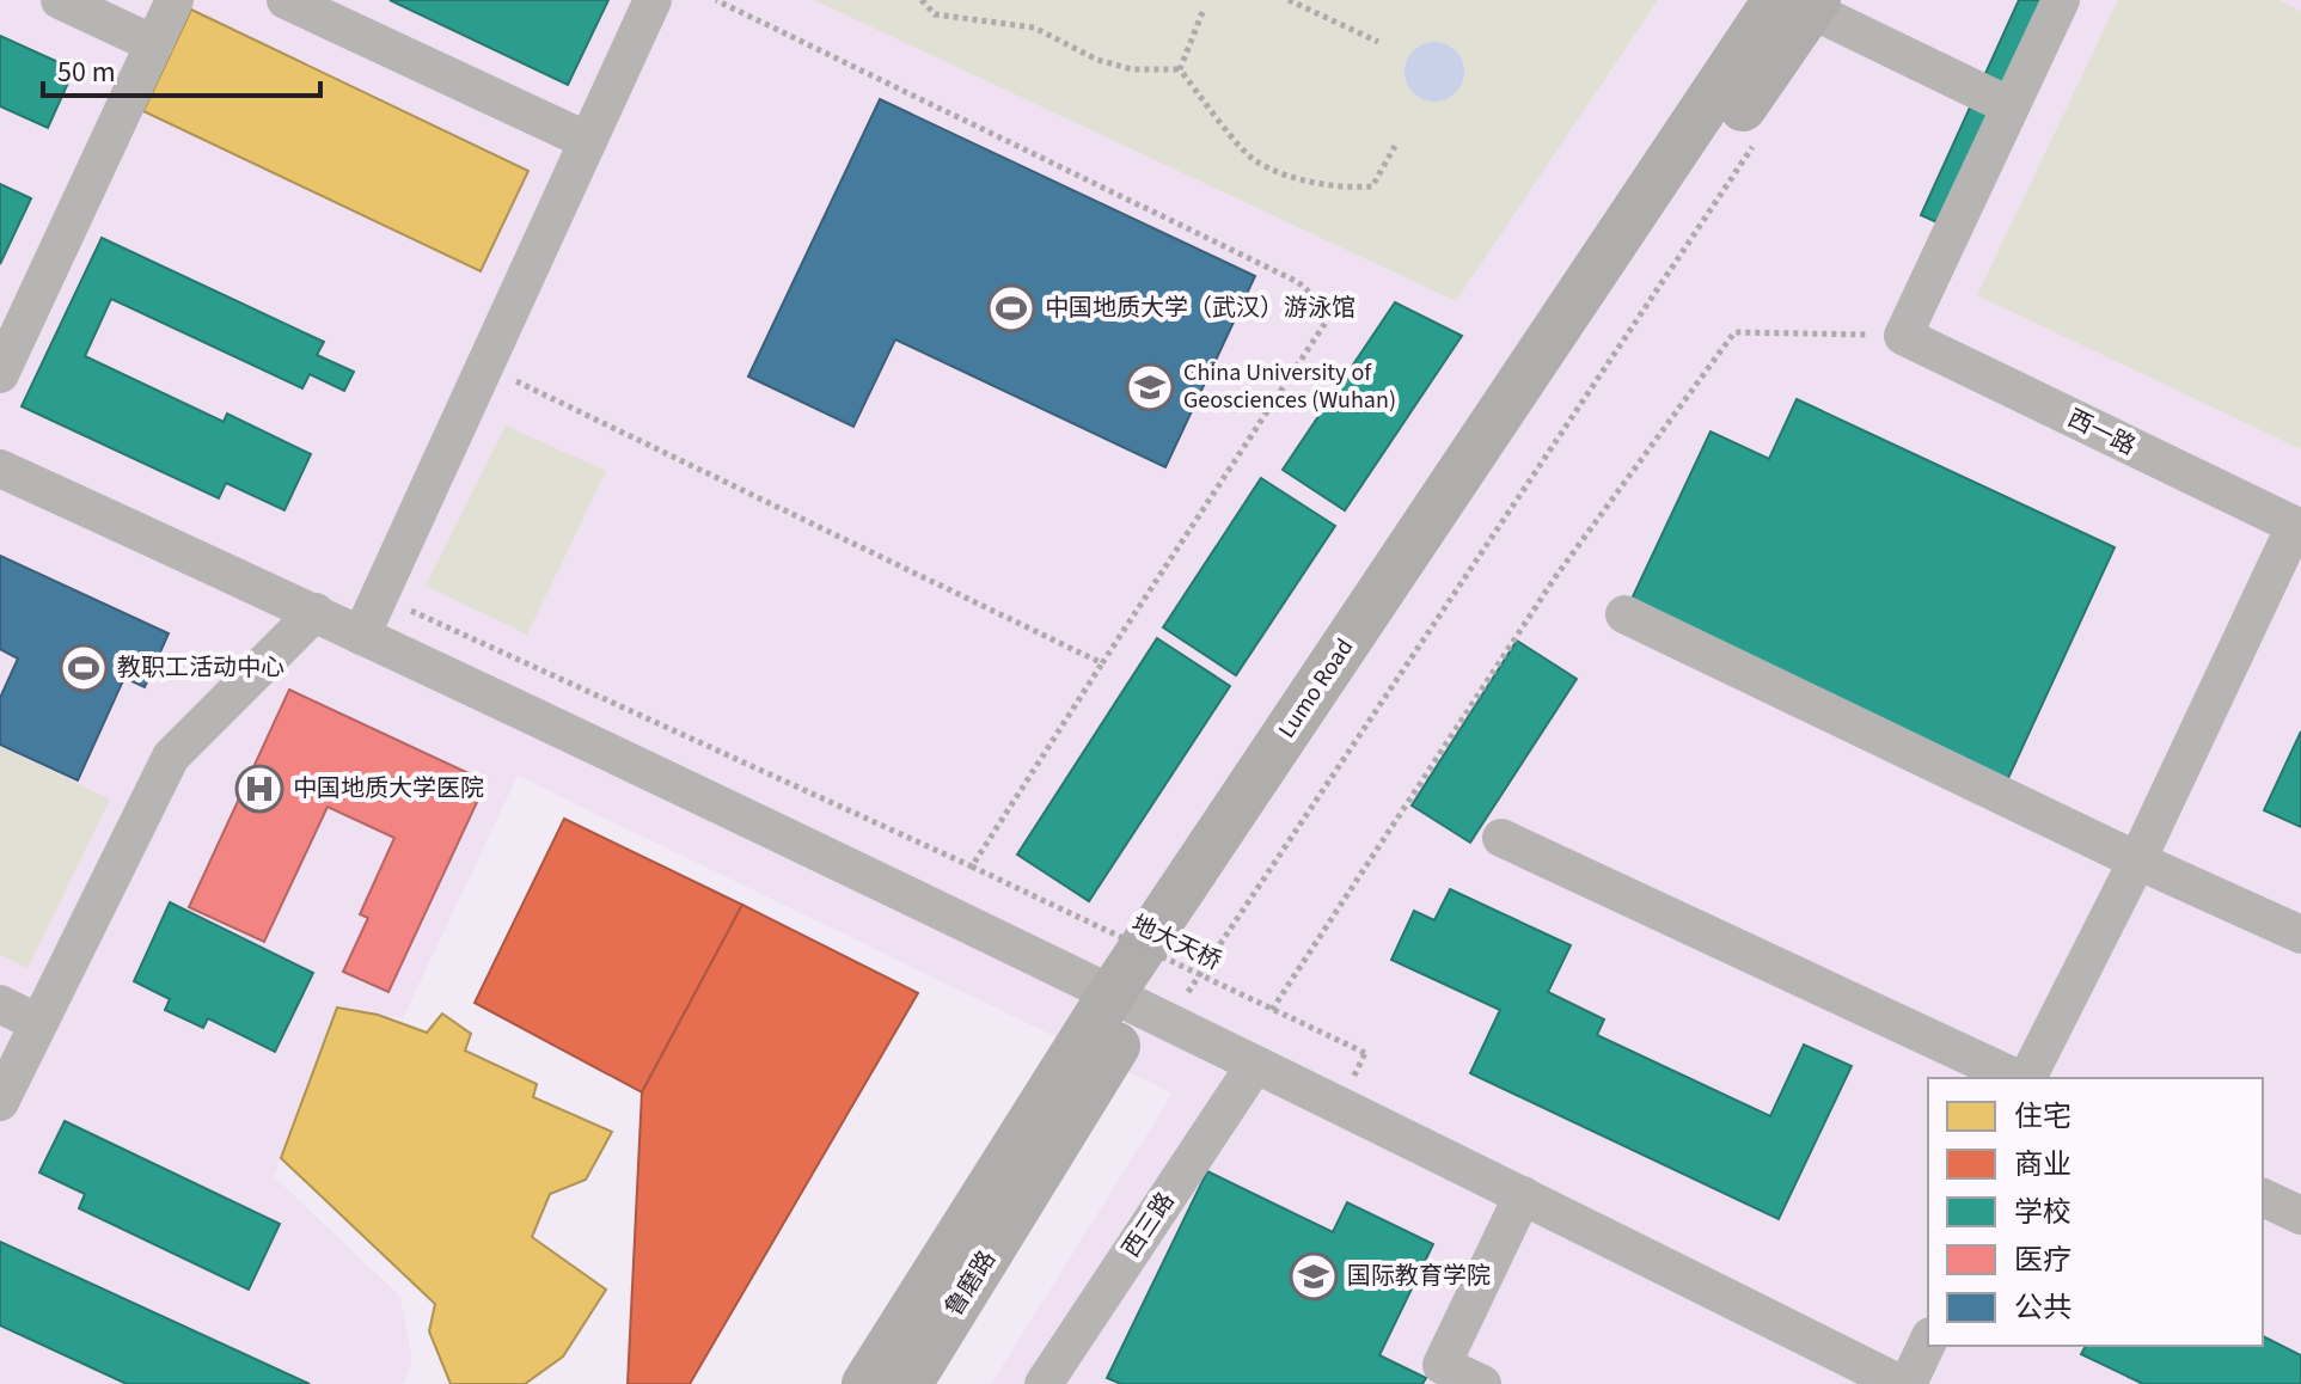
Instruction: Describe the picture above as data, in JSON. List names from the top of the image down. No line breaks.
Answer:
{"streets":{"main road":["Lumo Road","鲁磨路"],"street":["西一路","西三路"],"path":["地大天桥"]},"crossings":[["Lumo Road","鲁磨路"]],"places":{"sports":["中国地质大学（武汉）游泳馆","教职工活动中心"],"school or university":["China University of Geosciences (Wuhan)","国际教育学院"],"hospital":["中国地质大学医院"]},"legend":["住宅","商业","学校","医疗","公共"],"scale_bar":"50 m"}
